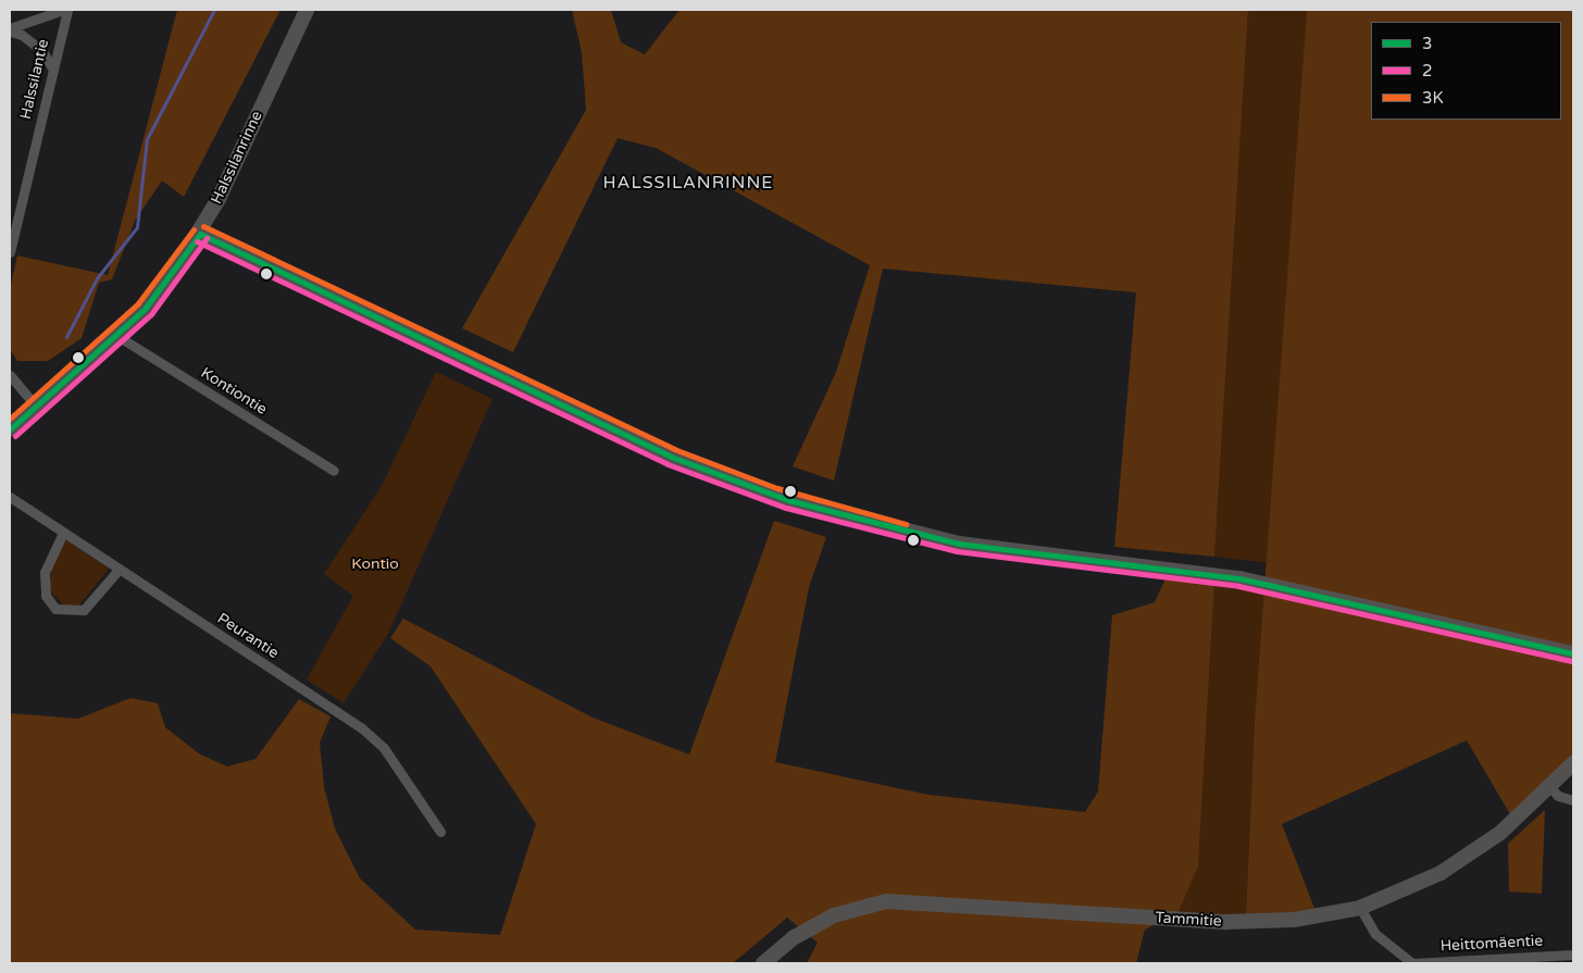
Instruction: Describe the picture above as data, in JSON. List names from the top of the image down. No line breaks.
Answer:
{"streets":{"street":["Halssilantie","Halssilanrinne","Kontiontie","Peurantie","Tammitie","Heittomäentie"]},"crossings":[["Halssilanrinne","Kontiontie"]],"districts":["HALSSILANRINNE"],"parks":["Kontio"],"lines":["transit line 3K","transit line 3","transit line 2"],"legend":["3","2","3K"]}
